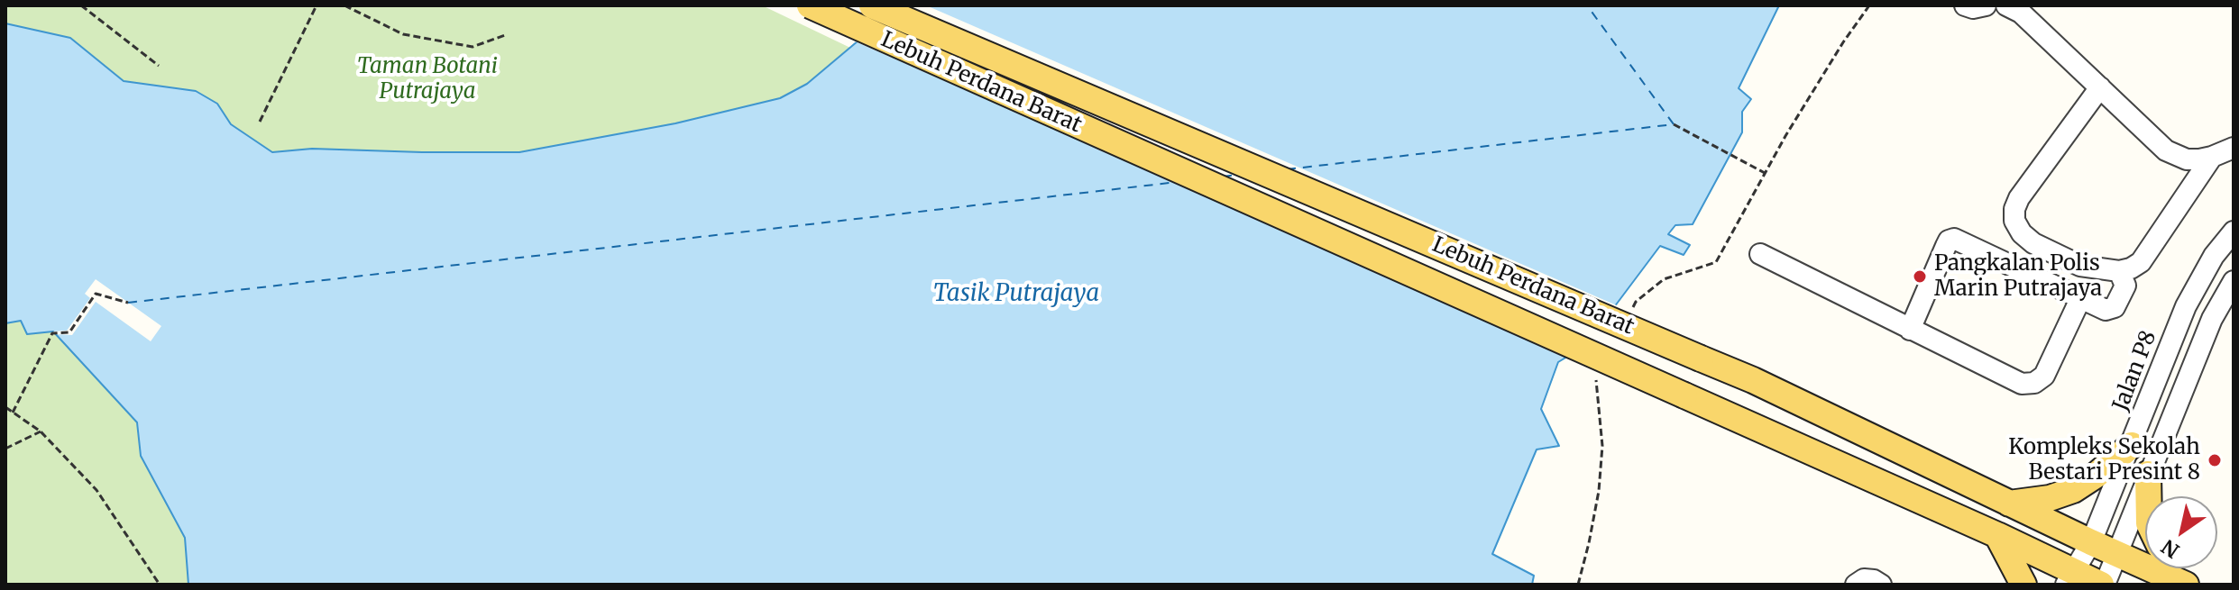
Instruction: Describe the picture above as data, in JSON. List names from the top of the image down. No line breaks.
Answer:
{"streets":{"main road":["Lebuh Perdana Barat"],"street":["Jalan P8"]},"crossings":[["Lebuh Perdana Barat","Jalan P8"]],"water":["Tasik Putrajaya"],"parks":["Taman Botani Putrajaya"],"places":["Pangkalan Polis Marin Putrajaya","Kompleks Sekolah Bestari Presint 8"],"north":"bottom left"}
